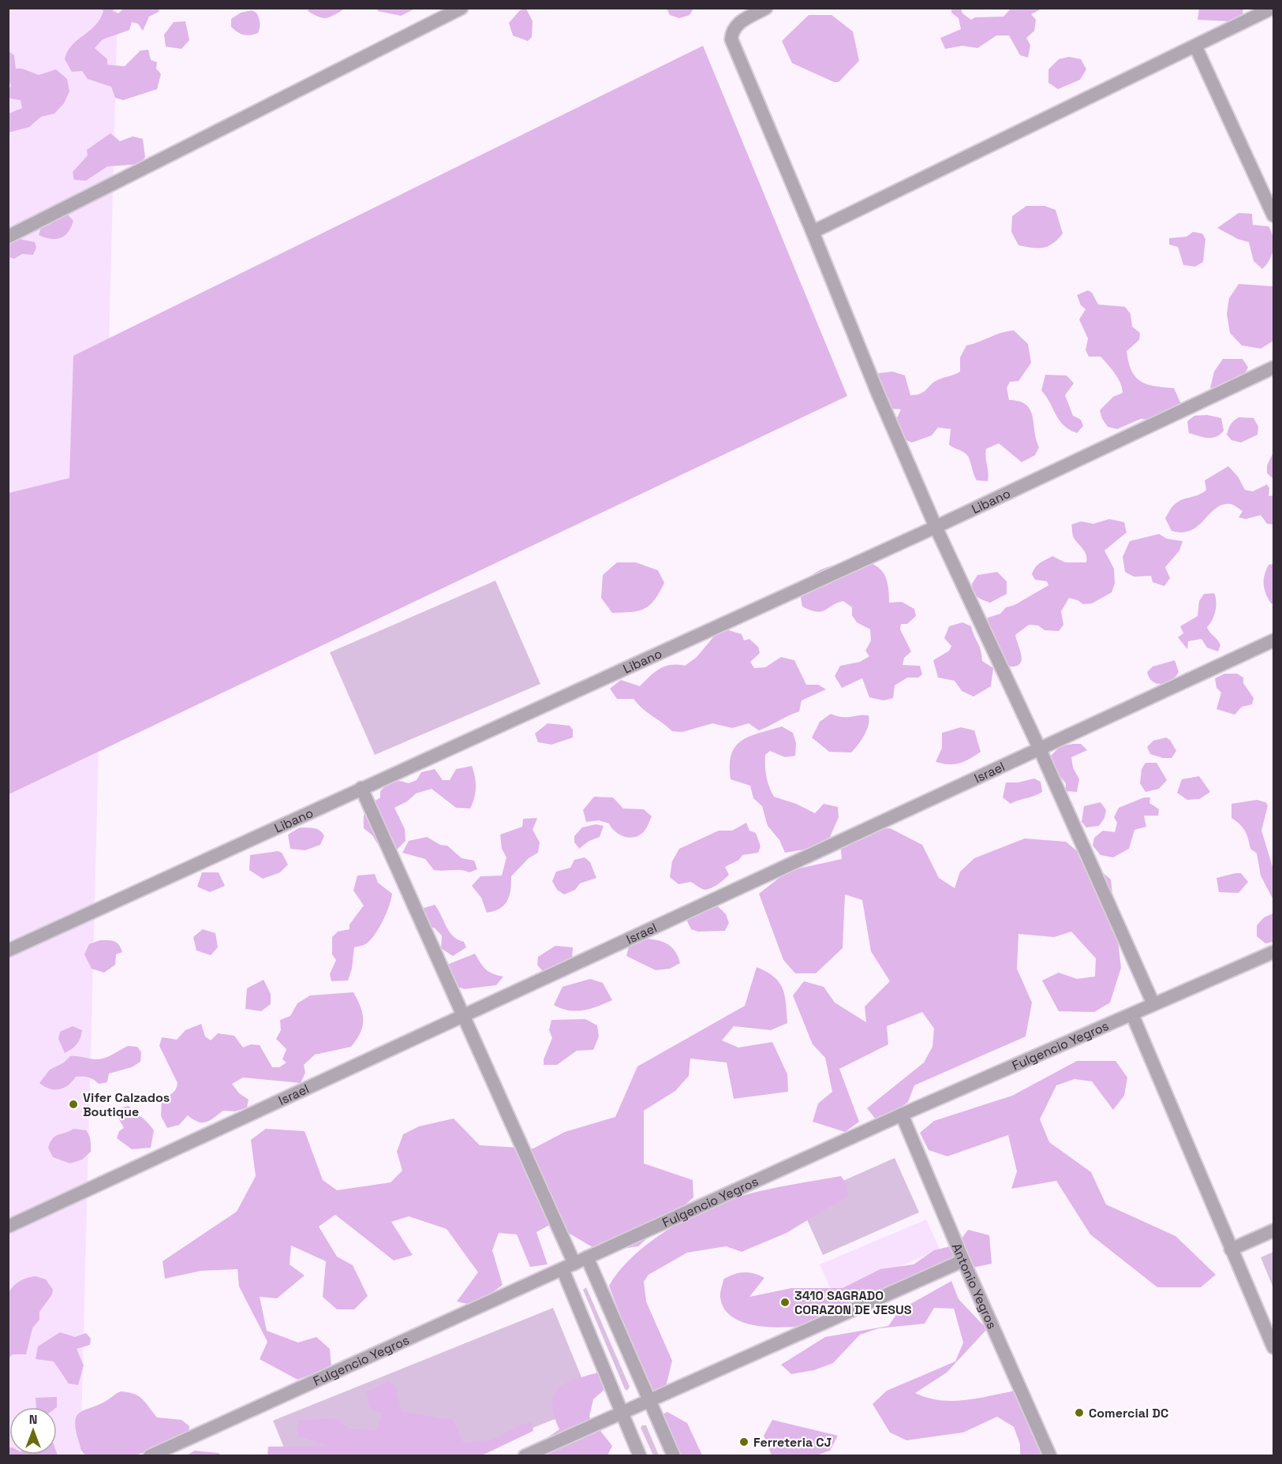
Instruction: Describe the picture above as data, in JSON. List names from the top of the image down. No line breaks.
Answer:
{"streets":{"street":["Libano","Israel","Fulgencio Yegros","Antonio Yegros"]},"crossings":[["Fulgencio Yegros","Antonio Yegros"]],"places":["Vifer Calzados Boutique","3410 SAGRADO CORAZON DE JESUS","Comercial DC","Ferreteria CJ"],"north":"top"}
